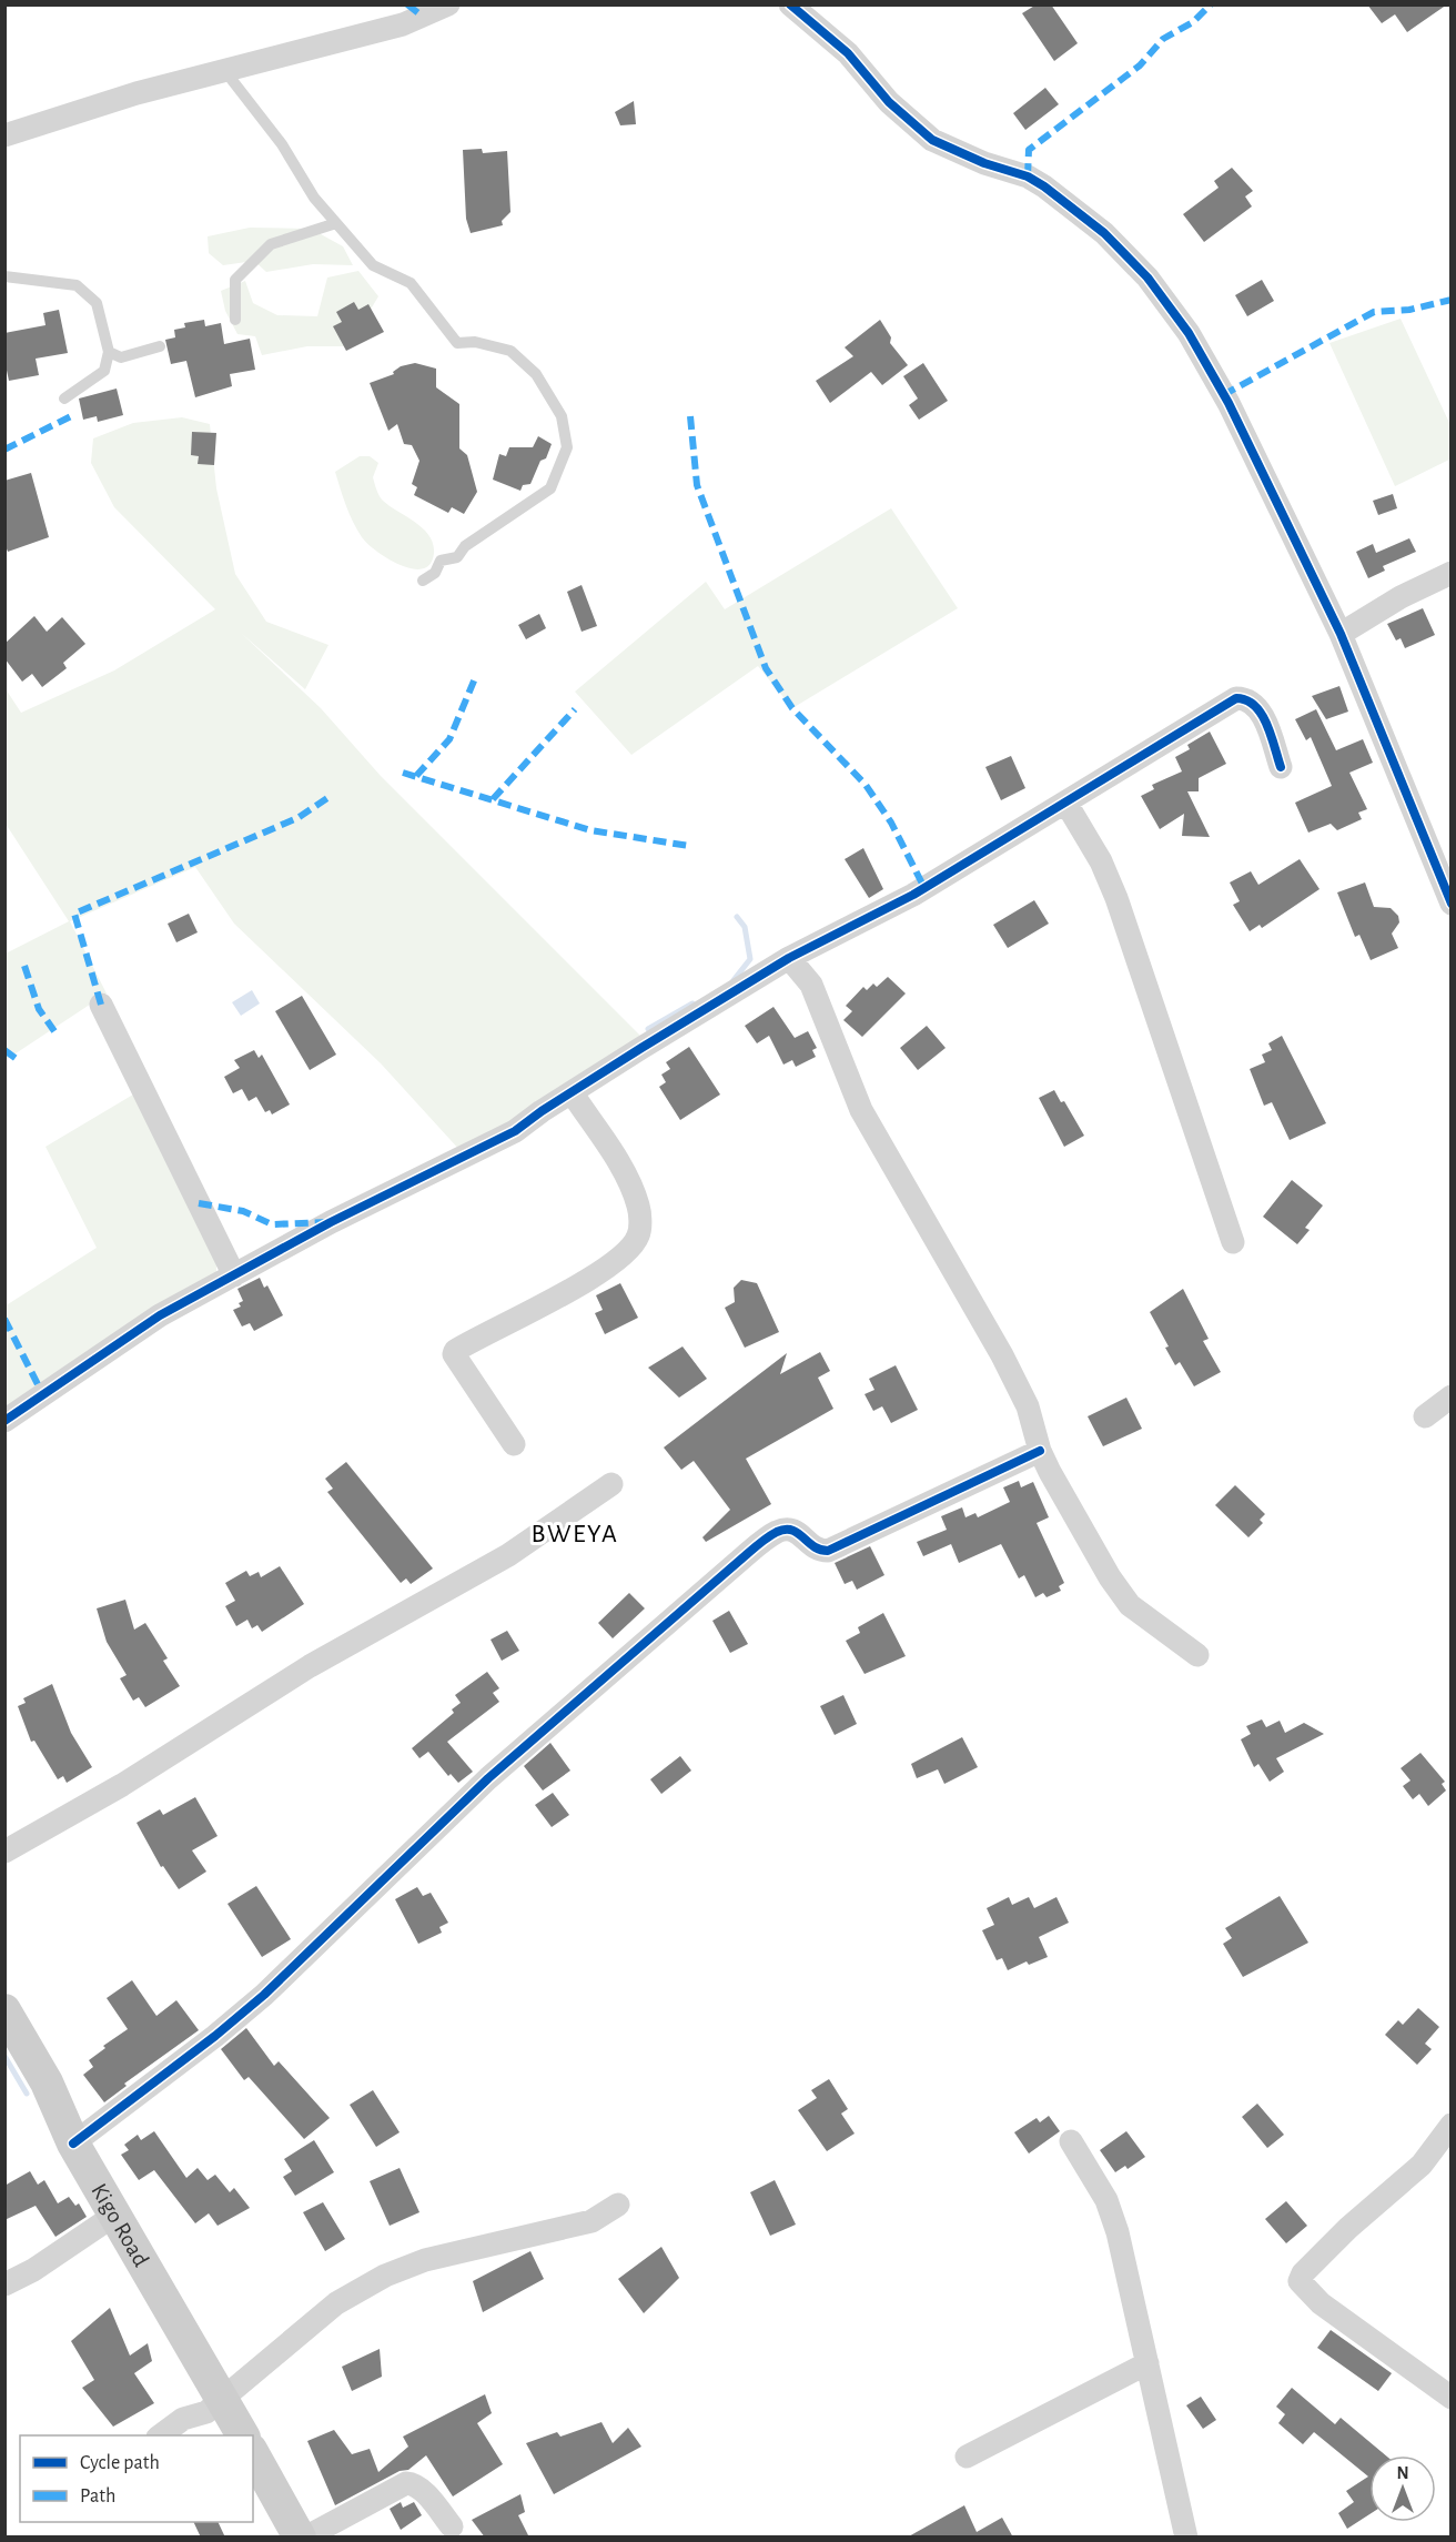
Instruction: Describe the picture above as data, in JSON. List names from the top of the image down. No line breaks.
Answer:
{"streets":{"street":["Kigo Road"]},"districts":["BWEYA"],"legend":["Cycle path","Path"],"north":"top"}
